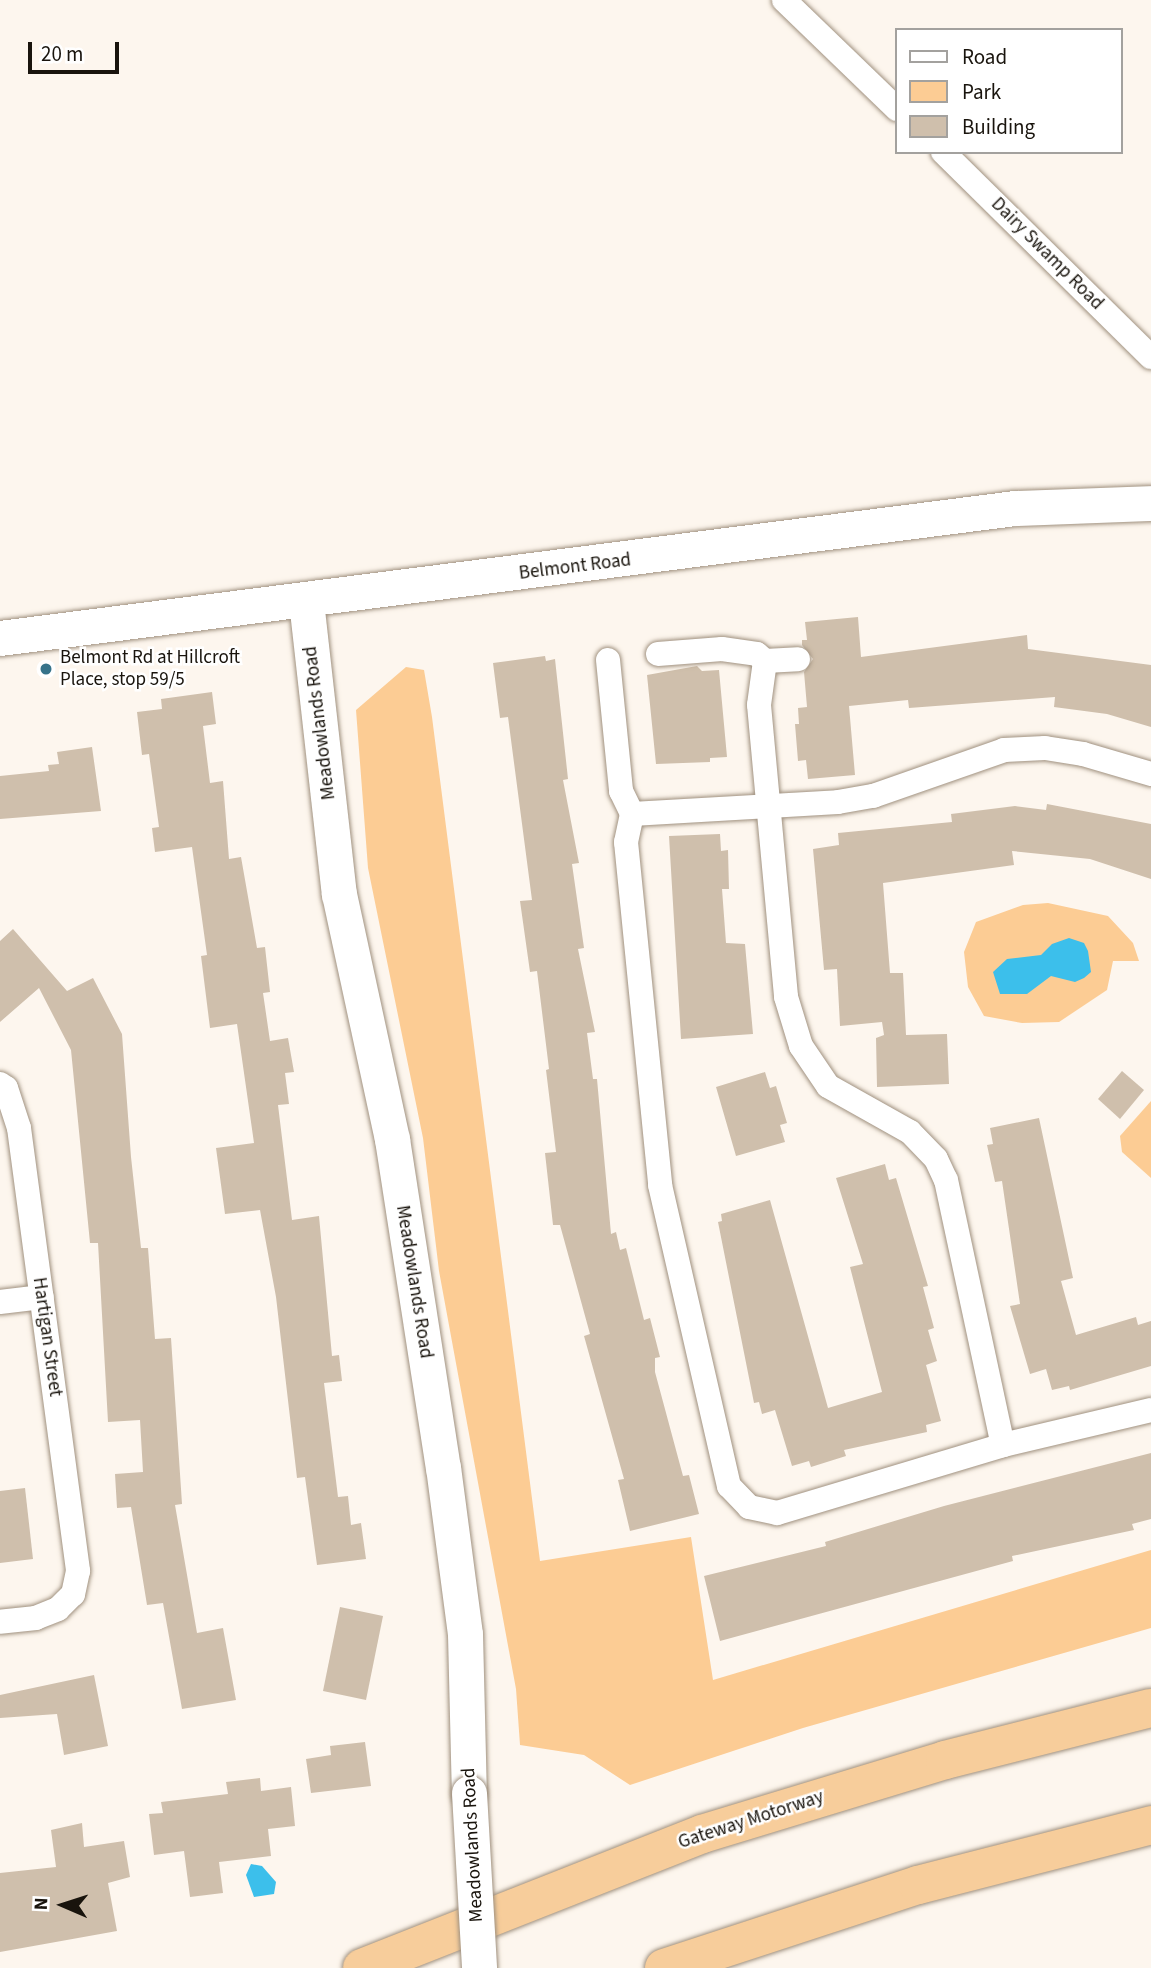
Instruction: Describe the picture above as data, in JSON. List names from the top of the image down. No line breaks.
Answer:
{"streets":{"highway":["Gateway Motorway"],"main road":["Belmont Road","Meadowlands Road"],"street":["Dairy Swamp Road","Hartigan Street"]},"crossings":[["Belmont Road","Meadowlands Road"]],"places":["Belmont Rd at Hillcroft Place, stop 59/5"],"legend":["Road","Park","Building"],"scale_bar":"20 m","north":"left"}
